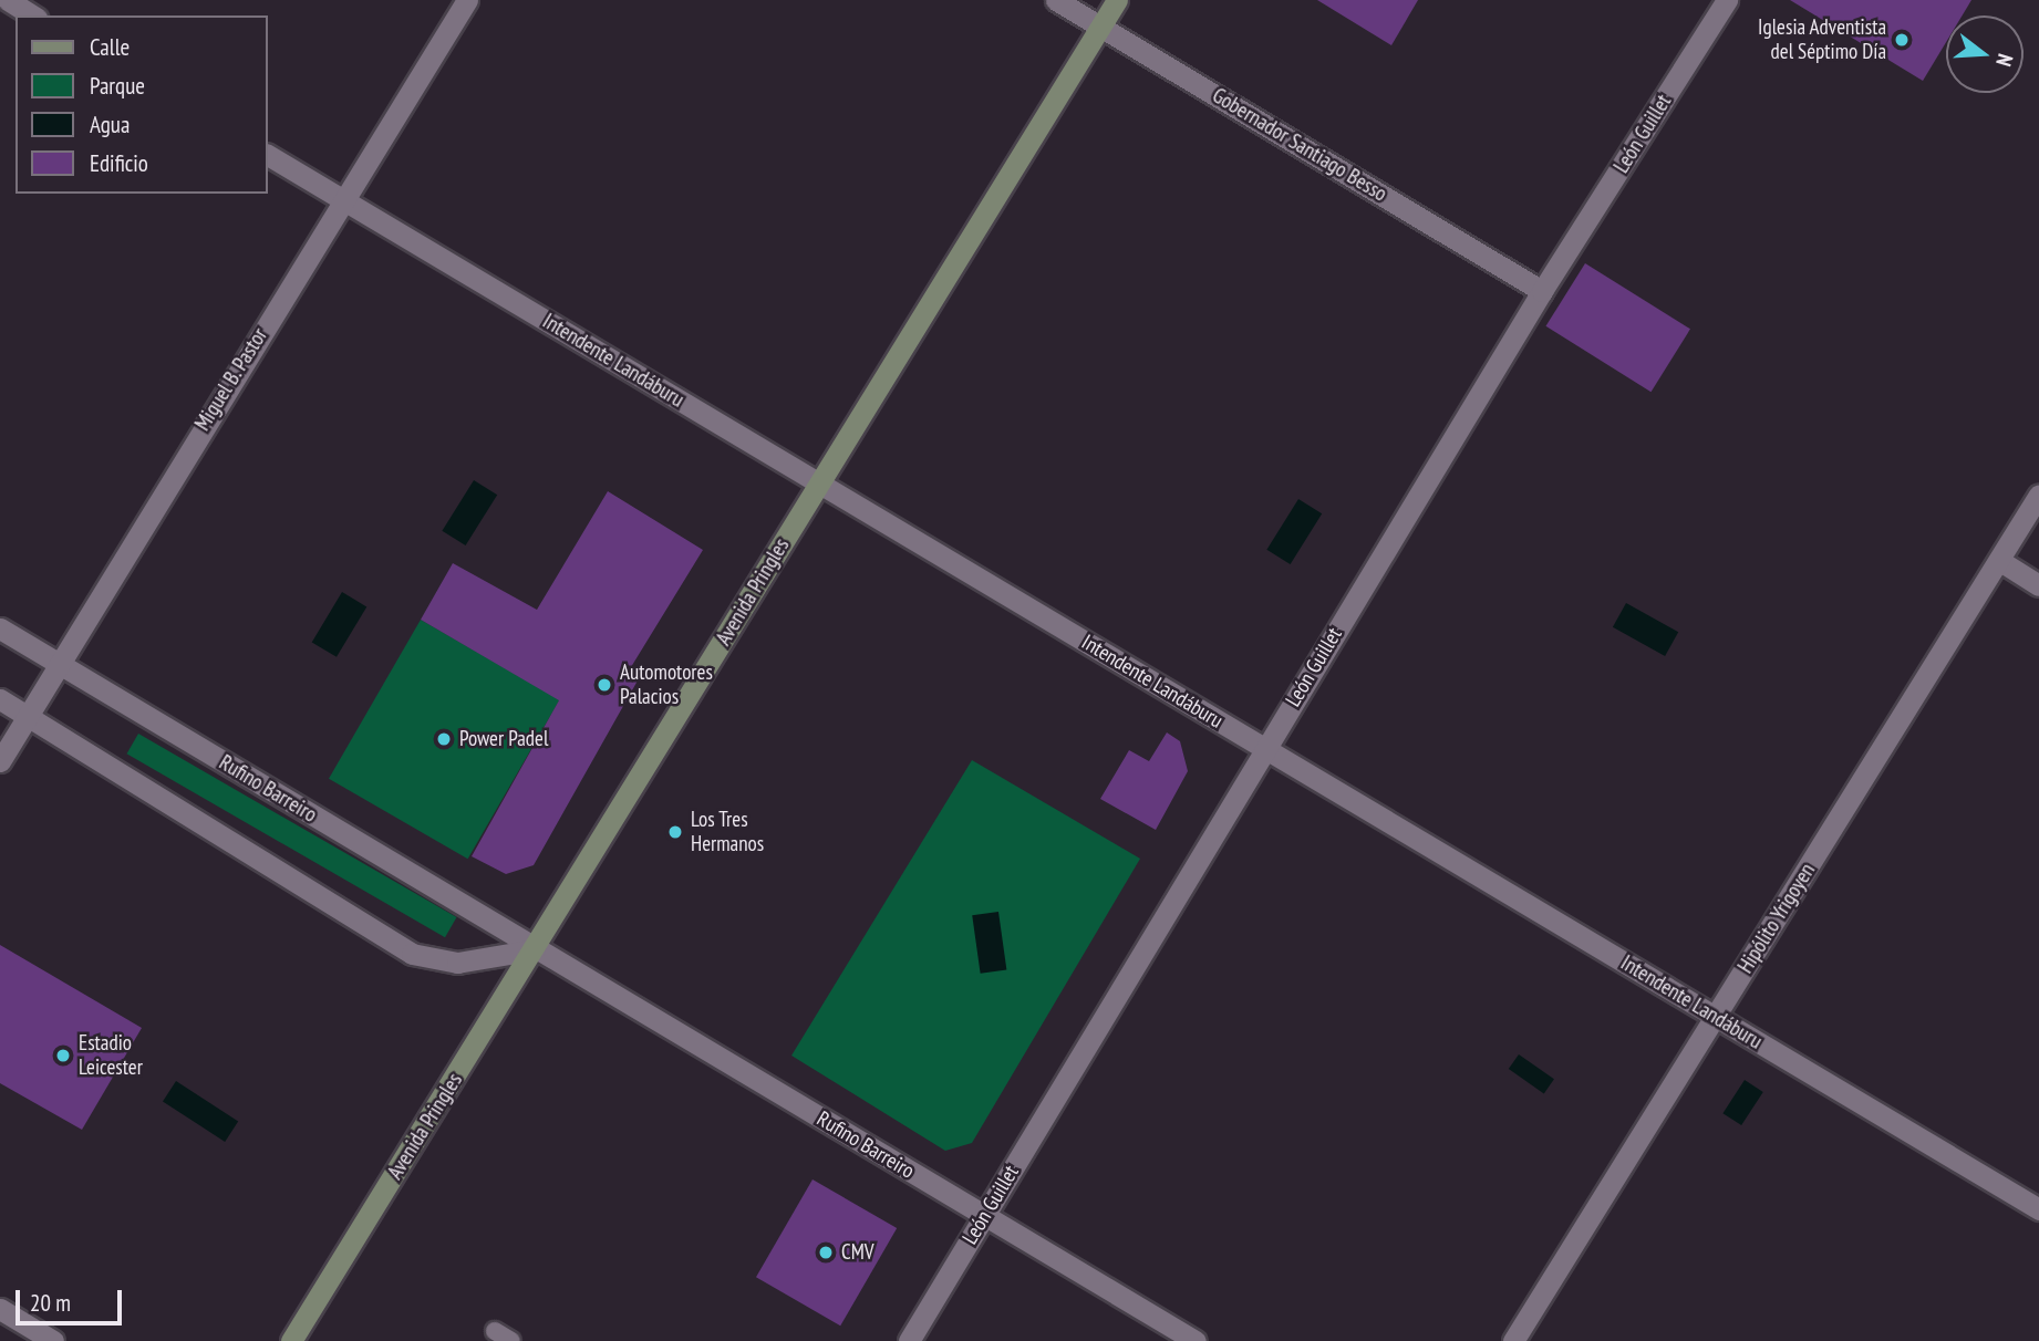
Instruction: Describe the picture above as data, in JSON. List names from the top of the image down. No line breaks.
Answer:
{"streets":{"main road":["Avenida Pringles"],"street":["León Guillet","Gobernador Santiago Besso","Intendente Landáburu","Miguel B. Pastor","Rufino Barreiro","Hipólito Yrigoyen"]},"crossings":[["León Guillet","Gobernador Santiago Besso"],["León Guillet","Intendente Landáburu"],["León Guillet","Rufino Barreiro"],["Gobernador Santiago Besso","Avenida Pringles"],["Intendente Landáburu","Miguel B. Pastor"],["Intendente Landáburu","Avenida Pringles"],["Intendente Landáburu","Hipólito Yrigoyen"],["Miguel B. Pastor","Rufino Barreiro"],["Avenida Pringles","Rufino Barreiro"]],"places":["Iglesia Adventista del Séptimo Día","Automotores Palacios","Power Padel","Los Tres Hermanos","Estadio Leicester","CMV"],"legend":["Calle","Parque","Agua","Edificio"],"scale_bar":"20 m","north":"right"}
